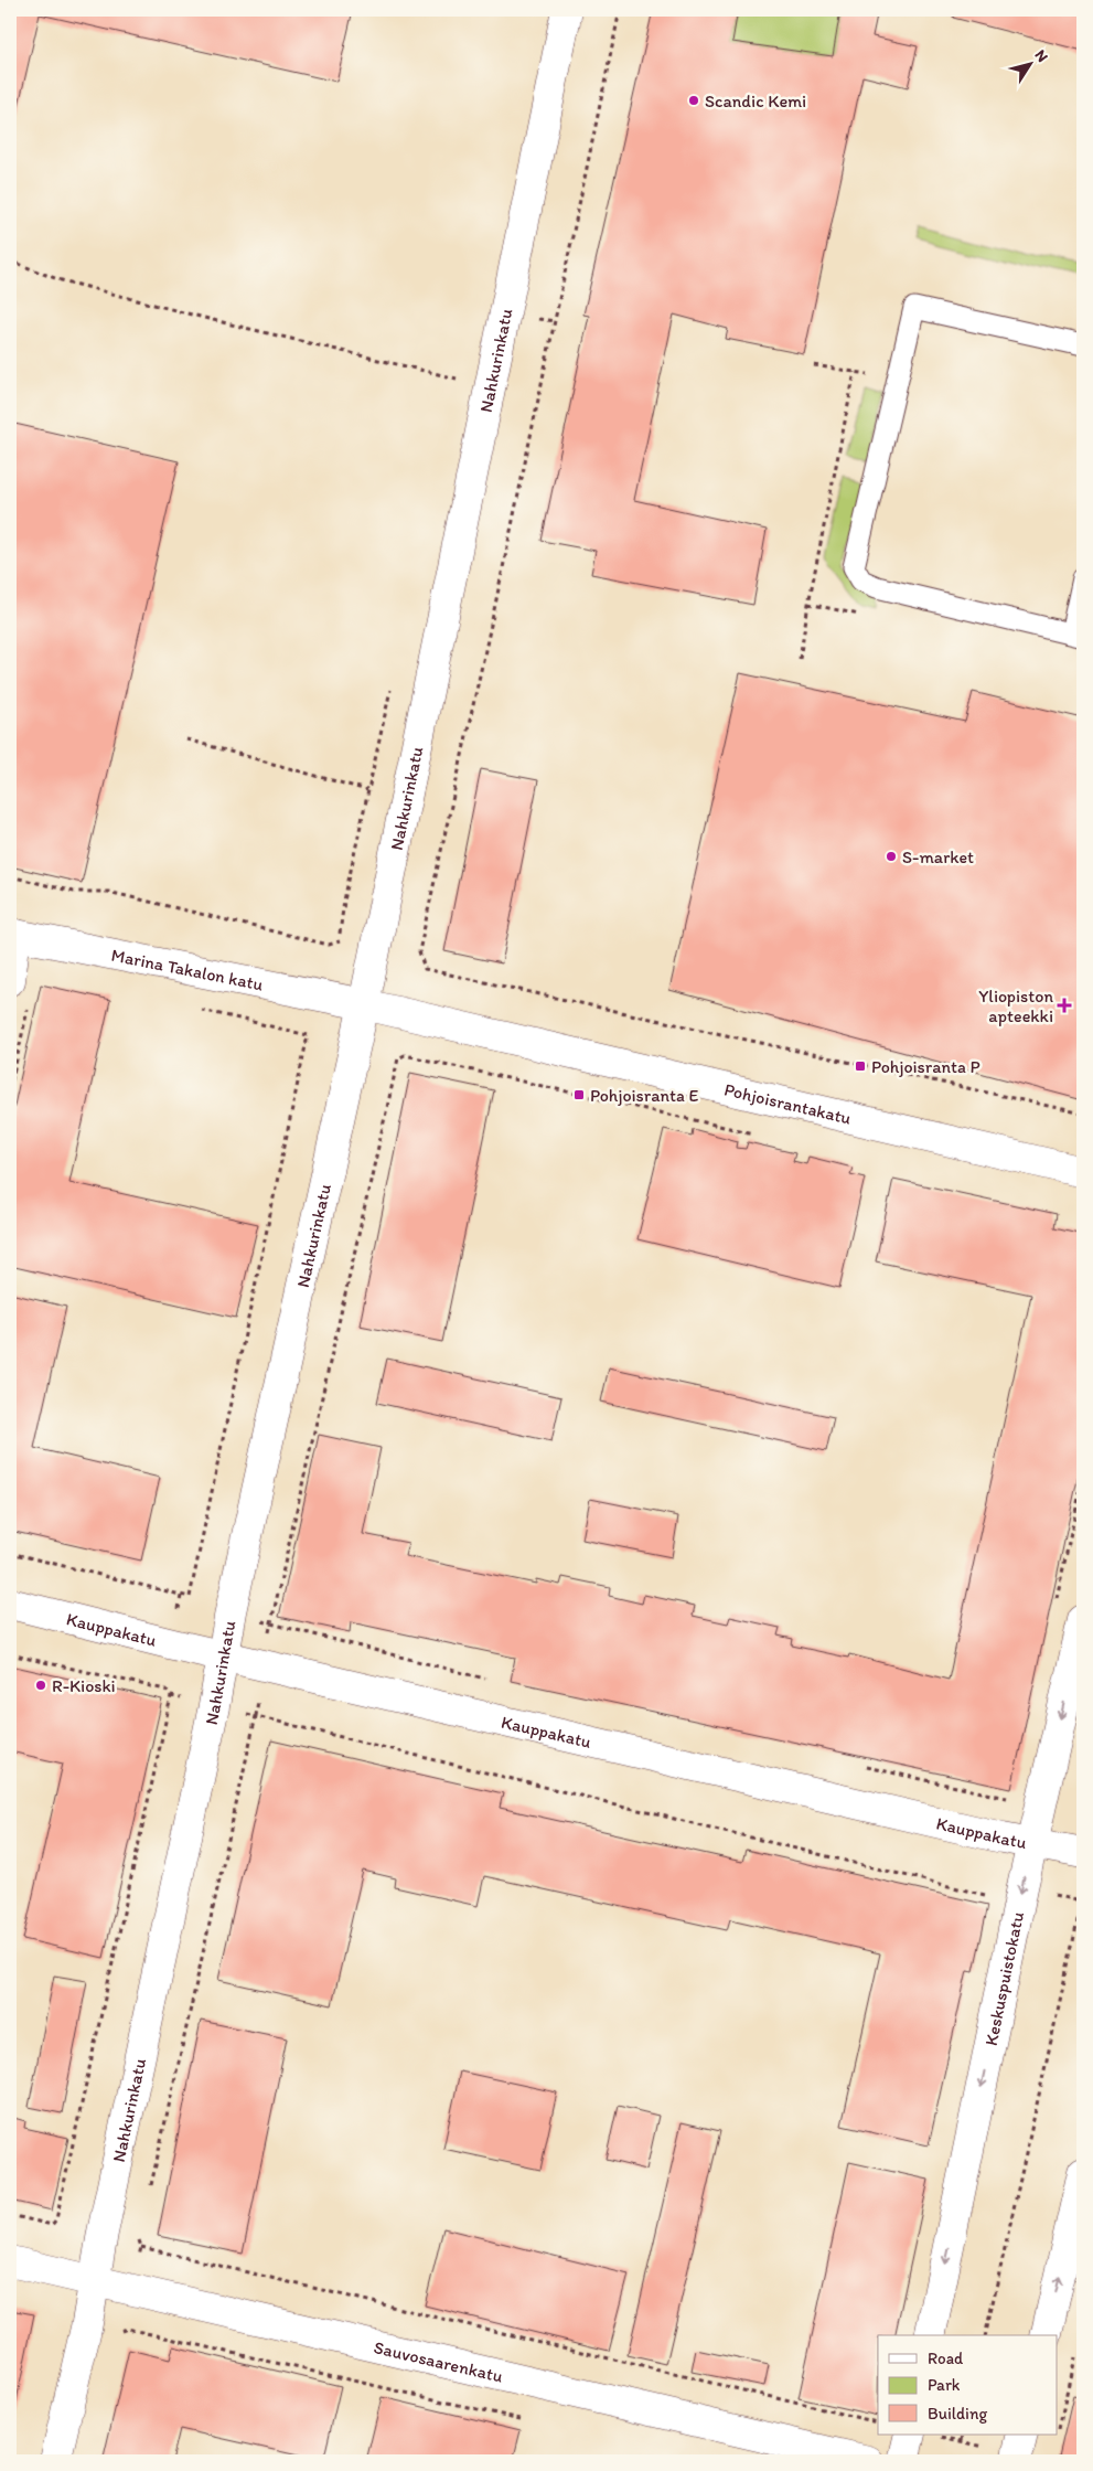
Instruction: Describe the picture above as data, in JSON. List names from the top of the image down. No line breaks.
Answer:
{"streets":{"street":["Nahkurinkatu","Marina Takalon katu","Pohjoisrantakatu","Kauppakatu","Keskuspuistokatu","Sauvosaarenkatu"]},"crossings":[["Nahkurinkatu","Marina Takalon katu"],["Nahkurinkatu","Pohjoisrantakatu"],["Nahkurinkatu","Kauppakatu"],["Nahkurinkatu","Sauvosaarenkatu"],["Marina Takalon katu","Pohjoisrantakatu"],["Kauppakatu","Keskuspuistokatu"]],"one_way":["Keskuspuistokatu"],"places":{"other":["Scandic Kemi","S-market","R-Kioski"],"health":["Yliopiston apteekki"],"transit":["Pohjoisranta P","Pohjoisranta E"]},"legend":["Road","Park","Building"],"north":"top right"}
